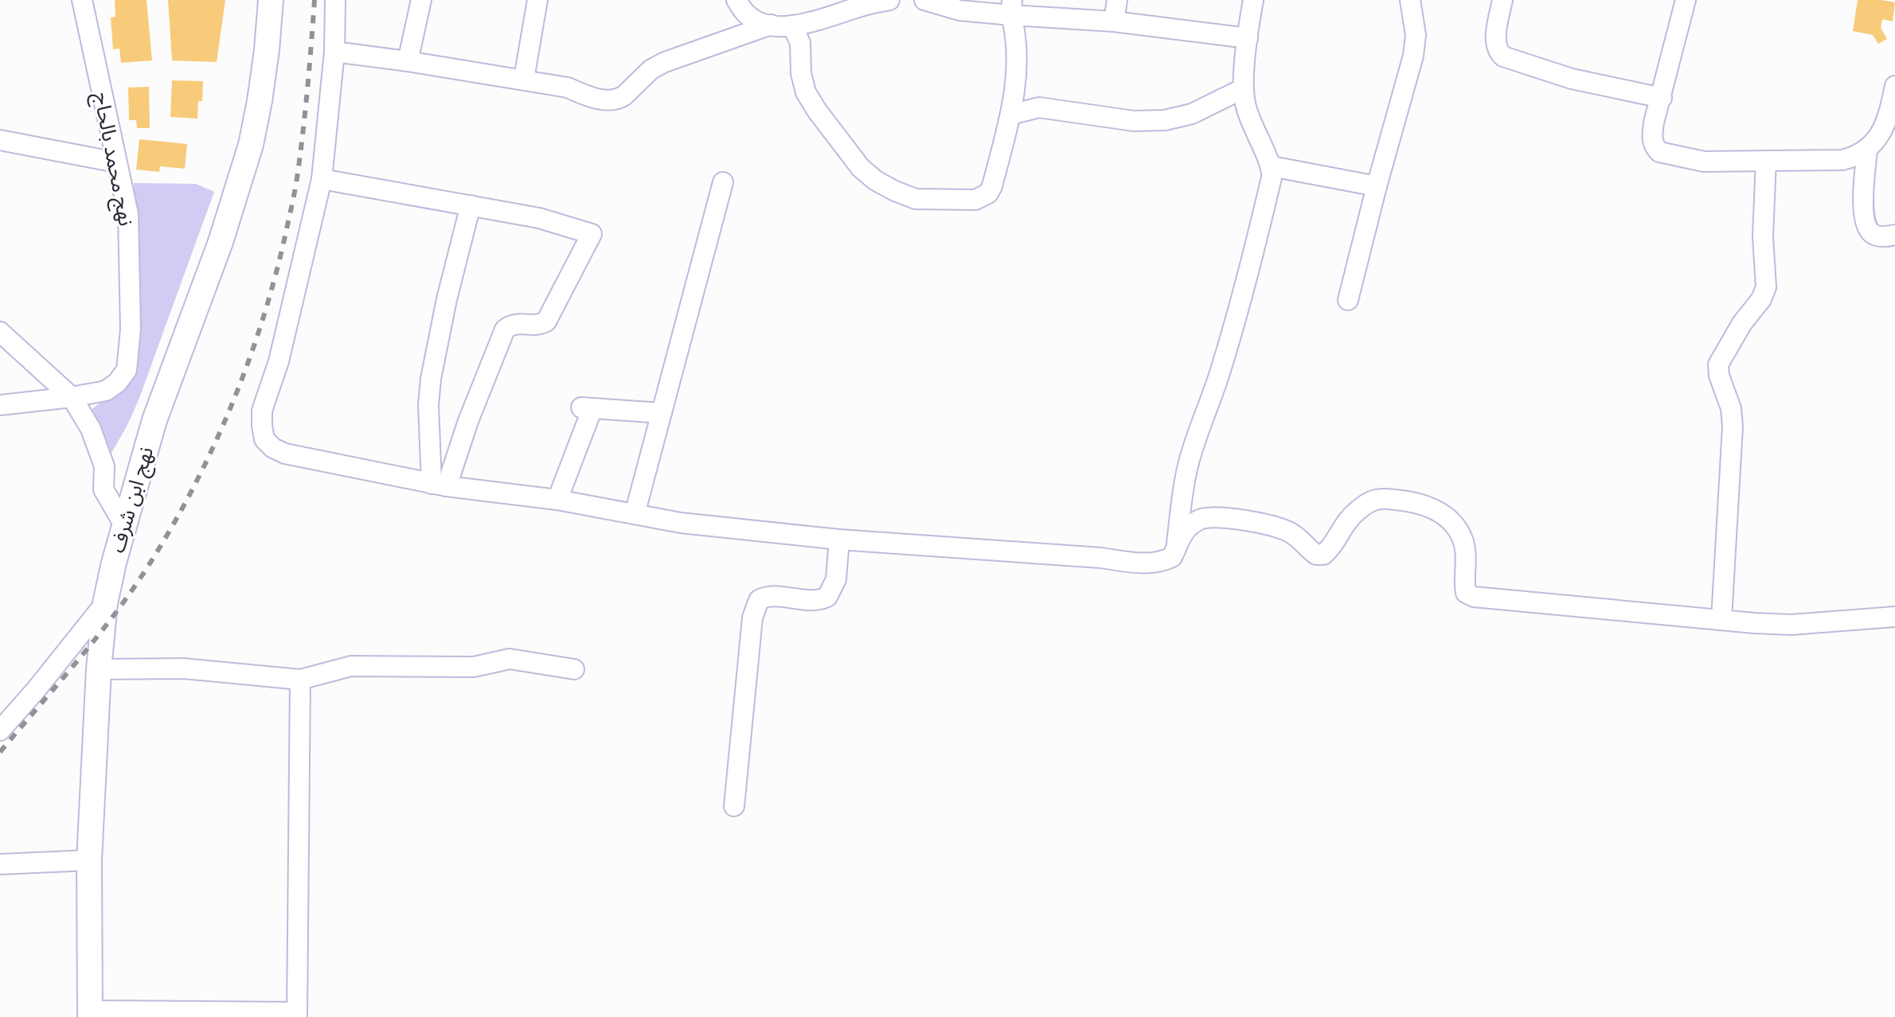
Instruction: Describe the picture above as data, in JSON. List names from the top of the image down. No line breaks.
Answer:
{"streets":{"main road":["نهج ابن شرف"],"street":["نهج محمد بالحاج"]}}
